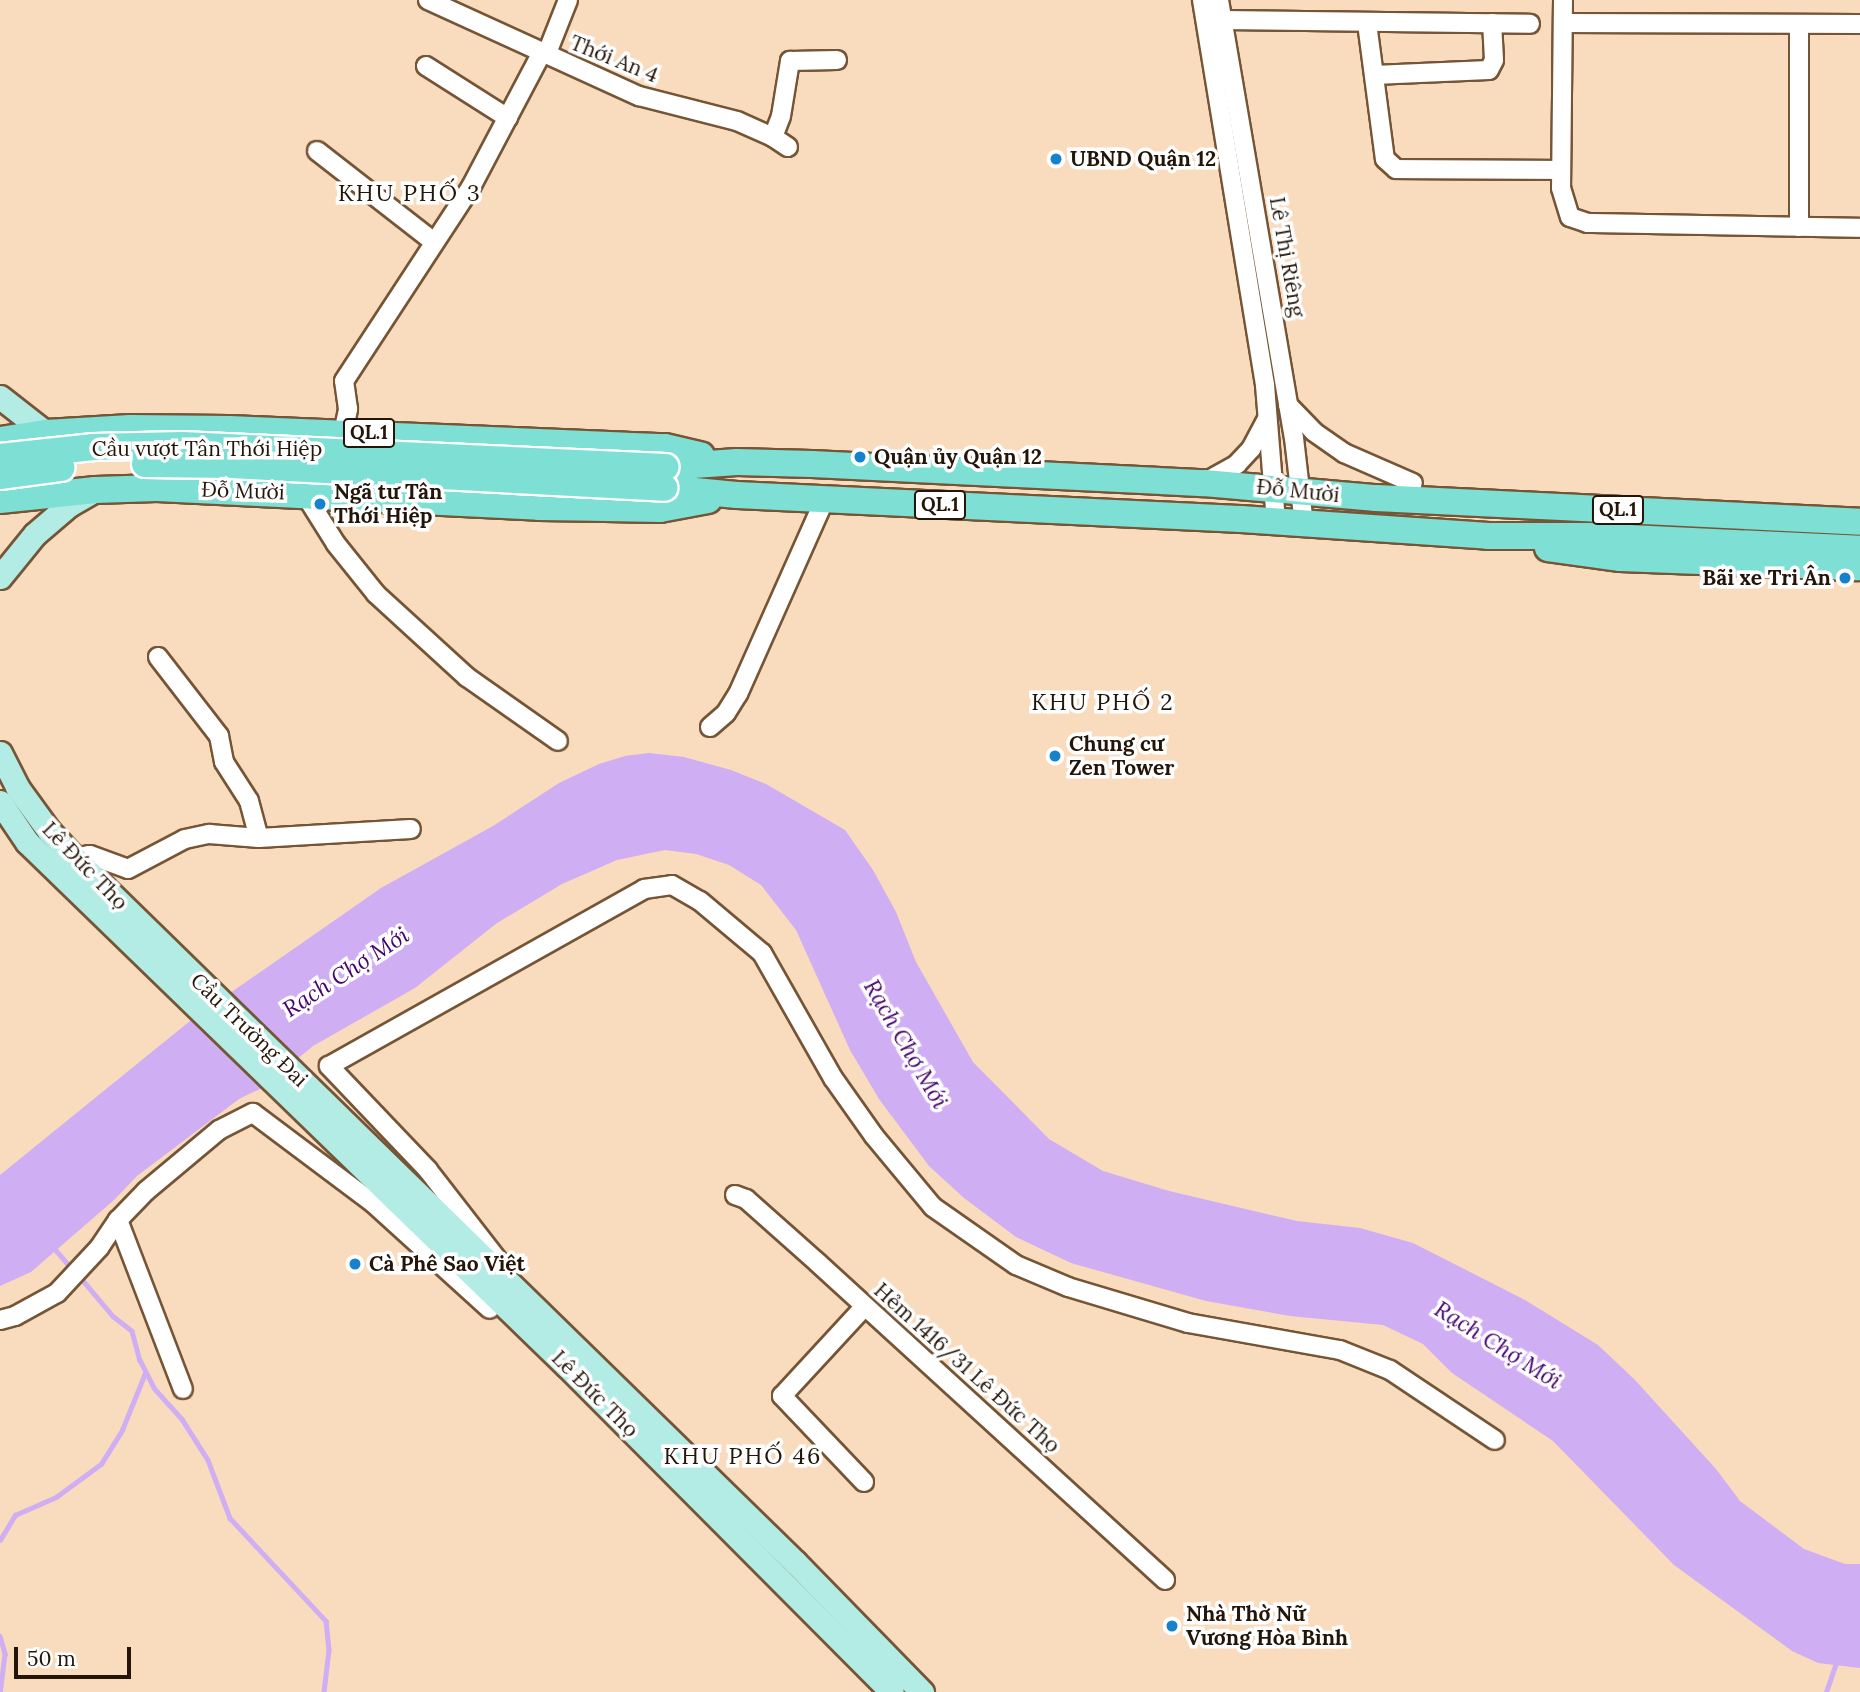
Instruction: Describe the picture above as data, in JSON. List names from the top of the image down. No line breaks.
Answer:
{"streets":{"highway":["QL.1","Cầu vượt Tân Thới Hiệp","Đỗ Mười"],"main road":["Lê Đức Thọ","Cầu Trường Đai"],"street":["Thới An 4","Lê Thị Riêng","Hẻm 1416/31 Lê Đức Thọ"]},"crossings":[["Lê Thị Riêng","Đỗ Mười"],["QL.1","Đỗ Mười"],["Cầu vượt Tân Thới Hiệp","Đỗ Mười"],["Lê Đức Thọ","Cầu Trường Đai"]],"districts":["KHU PHỐ 3","KHU PHỐ 2","KHU PHỐ 46"],"water":["Rạch Chợ Mới"],"places":["UBND Quận 12","Quận ủy Quận 12","Ngã tư Tân Thới Hiệp","Bãi xe Tri Ân","Chung cư Zen Tower","Cà Phê Sao Việt","Nhà Thờ Nữ Vương Hòa Bình"],"scale_bar":"50 m"}
